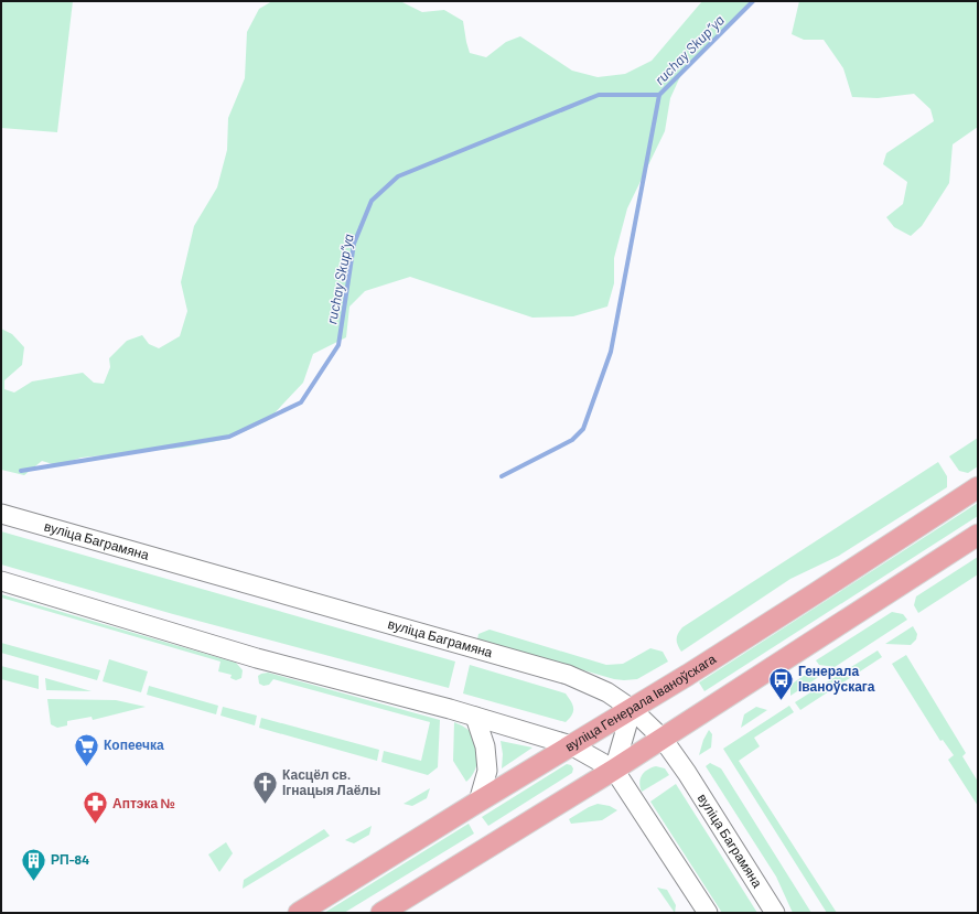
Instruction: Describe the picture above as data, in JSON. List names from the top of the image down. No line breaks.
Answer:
{"streets":{"main road":["вуліца Генерала Іваноўскага"],"street":["вуліца Баграмяна"]},"crossings":[["вуліца Баграмяна","вуліца Генерала Іваноўскага"]],"water":["ruchay Skup’’ya"],"places":{"bus stop":["Генерала Іваноўскага"],"supermarket":["Копеечка"],"church":["Касцёл св. Ігнацыя Лаёлы"],"pharmacy":["Аптэка №"],"building":["РП-84"]}}
